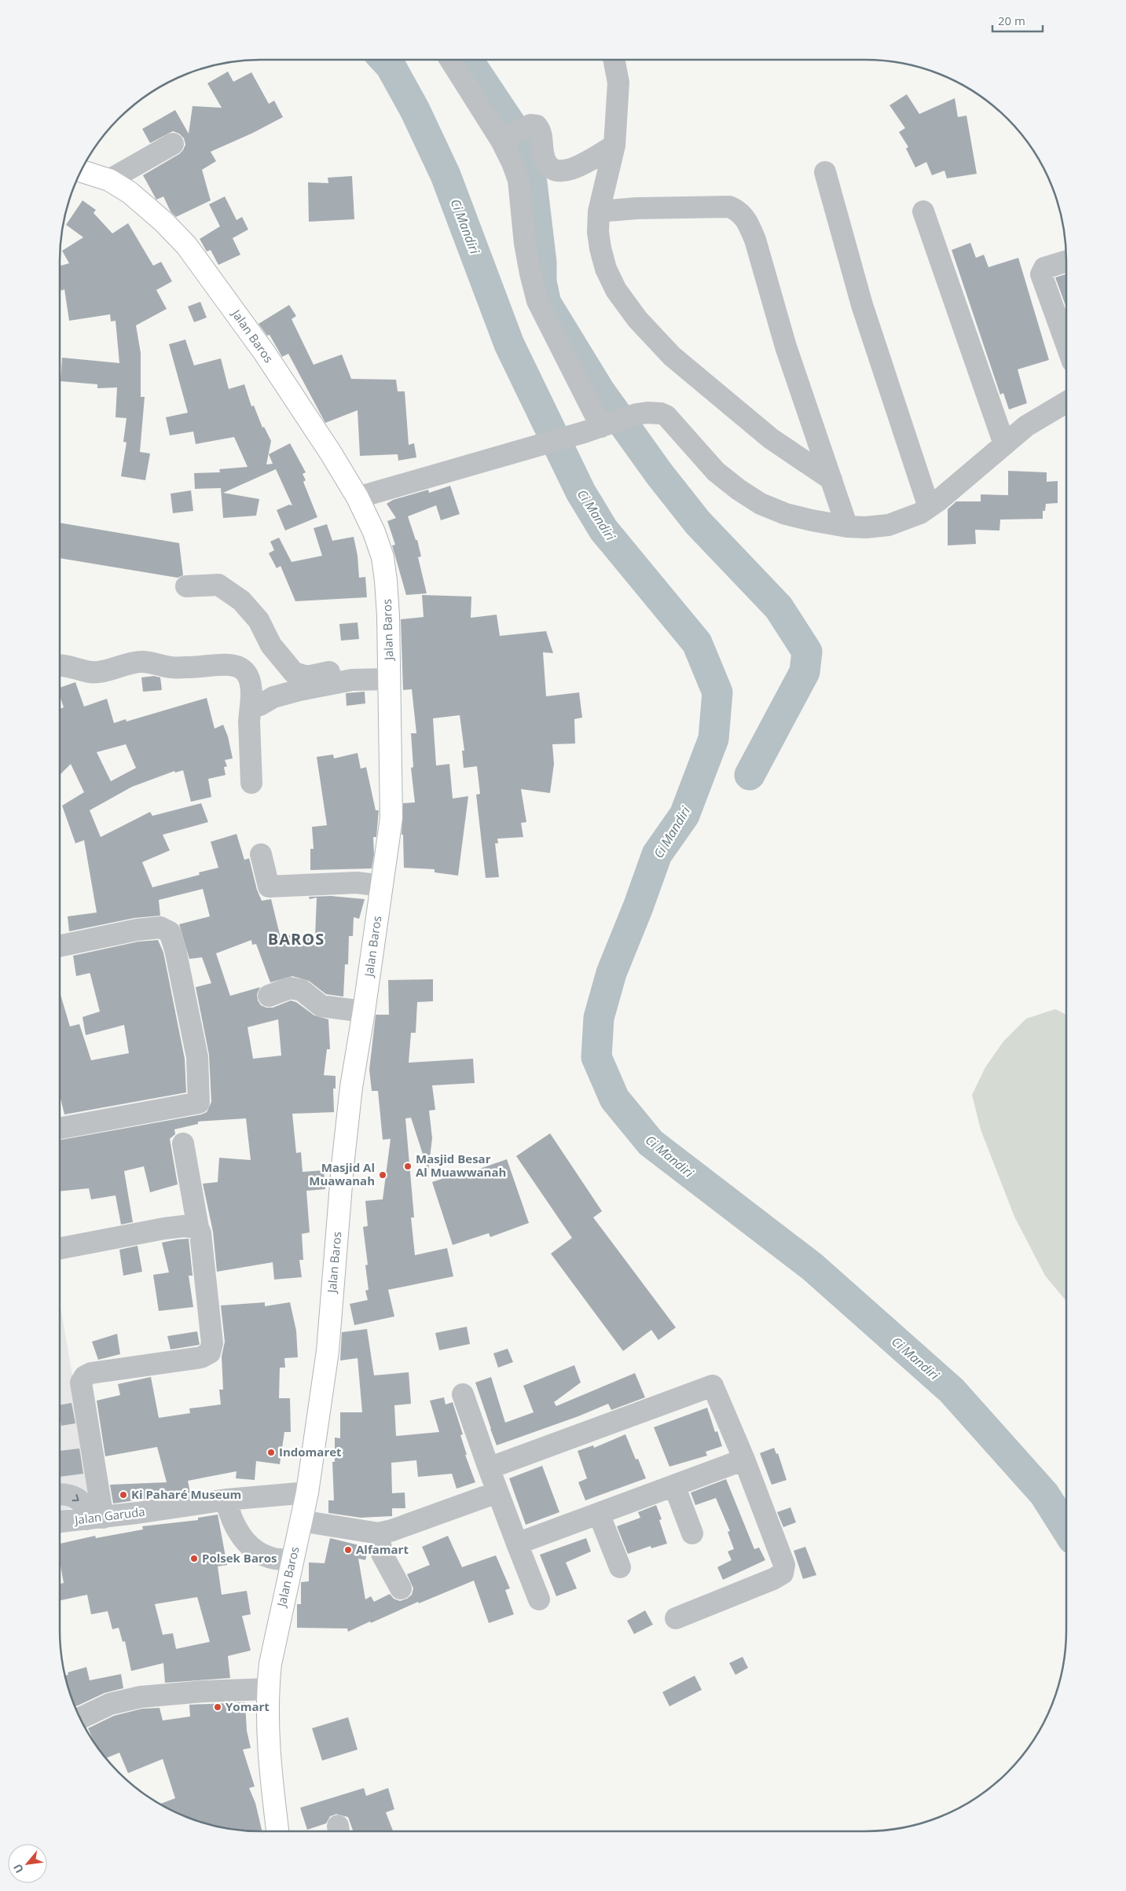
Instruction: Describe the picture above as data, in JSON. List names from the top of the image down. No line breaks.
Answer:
{"streets":{"main road":["Jalan Baros"],"street":["Jalan Garuda"]},"crossings":[["Jalan Baros","Jalan Garuda"]],"districts":["BAROS"],"water":["Ci Mandiri"],"places":["Masjid Besar Al Muawwanah","Masjid Al Muawanah","Indomaret","Ki Paharé Museum","Alfamart","Polsek Baros","Yomart"],"scale_bar":"20 m","north":"bottom left"}
